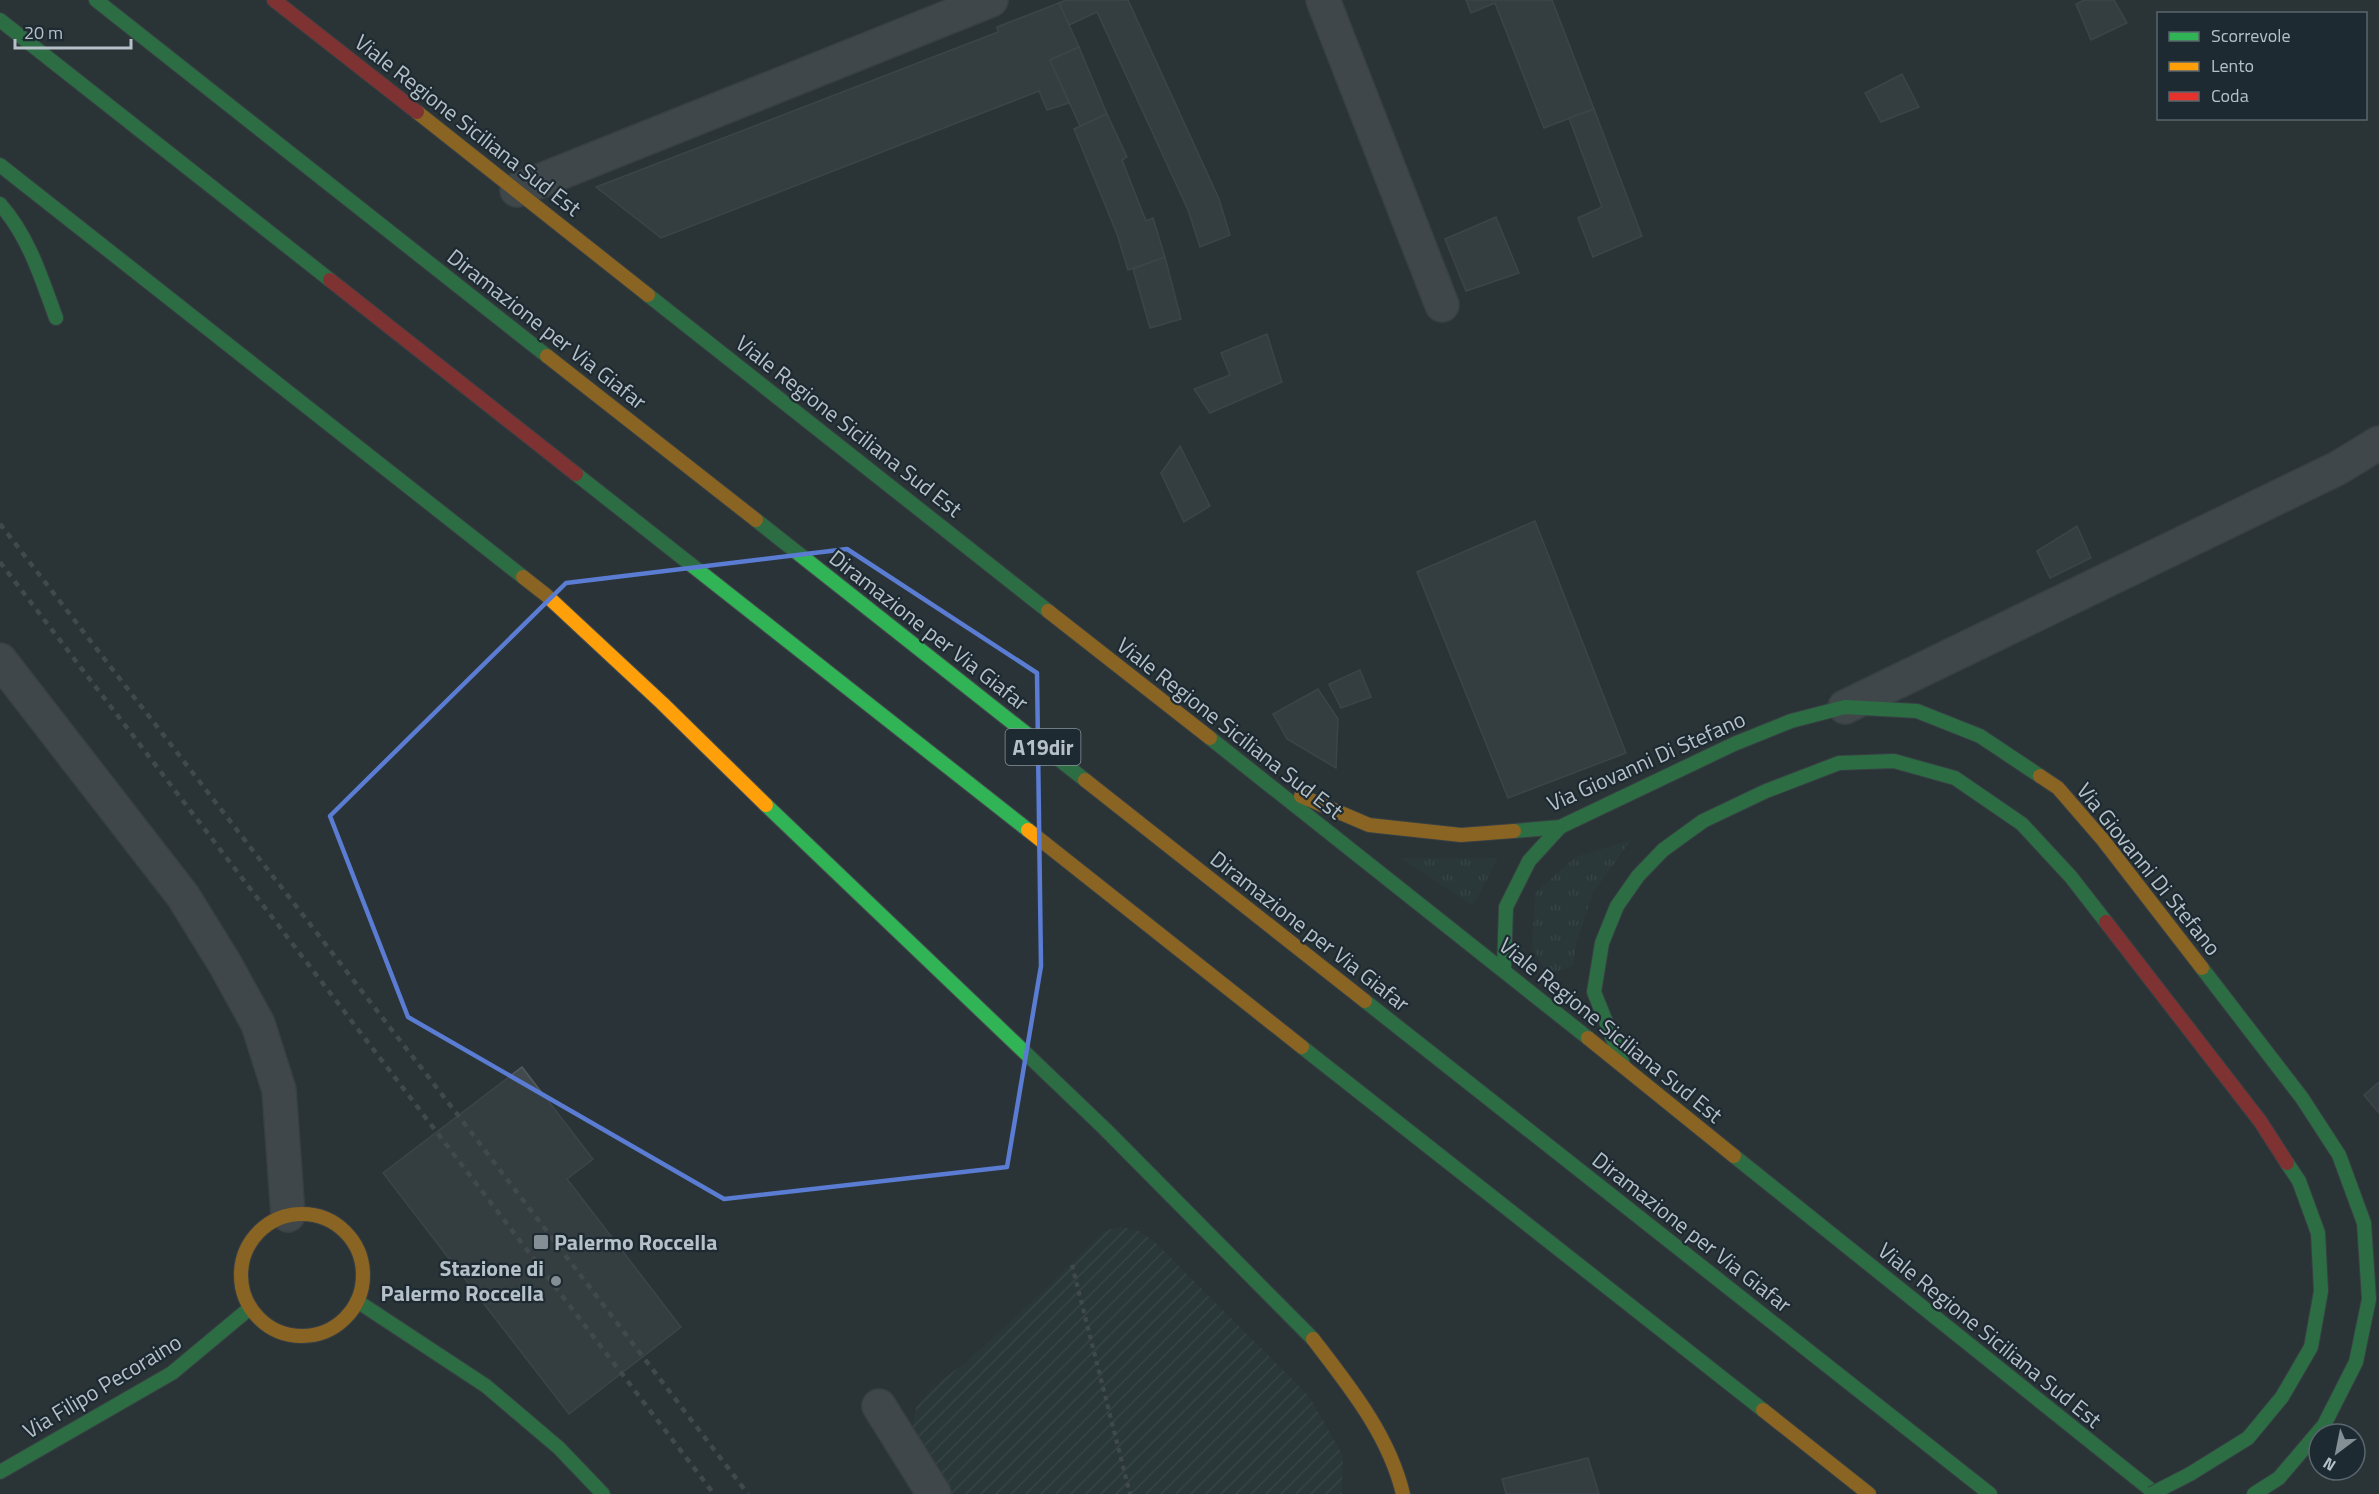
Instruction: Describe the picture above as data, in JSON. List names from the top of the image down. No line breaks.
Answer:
{"streets":{"main road":["Viale Regione Siciliana Sud Est","Diramazione per Via Giafar","A19dir","Via Giovanni Di Stefano","Via Filipo Pecoraino"]},"crossings":[["Viale Regione Siciliana Sud Est","Via Giovanni Di Stefano"]],"places":{"transit":["Palermo Roccella"],"other":["Stazione di Palermo Roccella"]},"legend":["Scorrevole","Lento","Coda"],"scale_bar":"20 m","north":"bottom left"}
